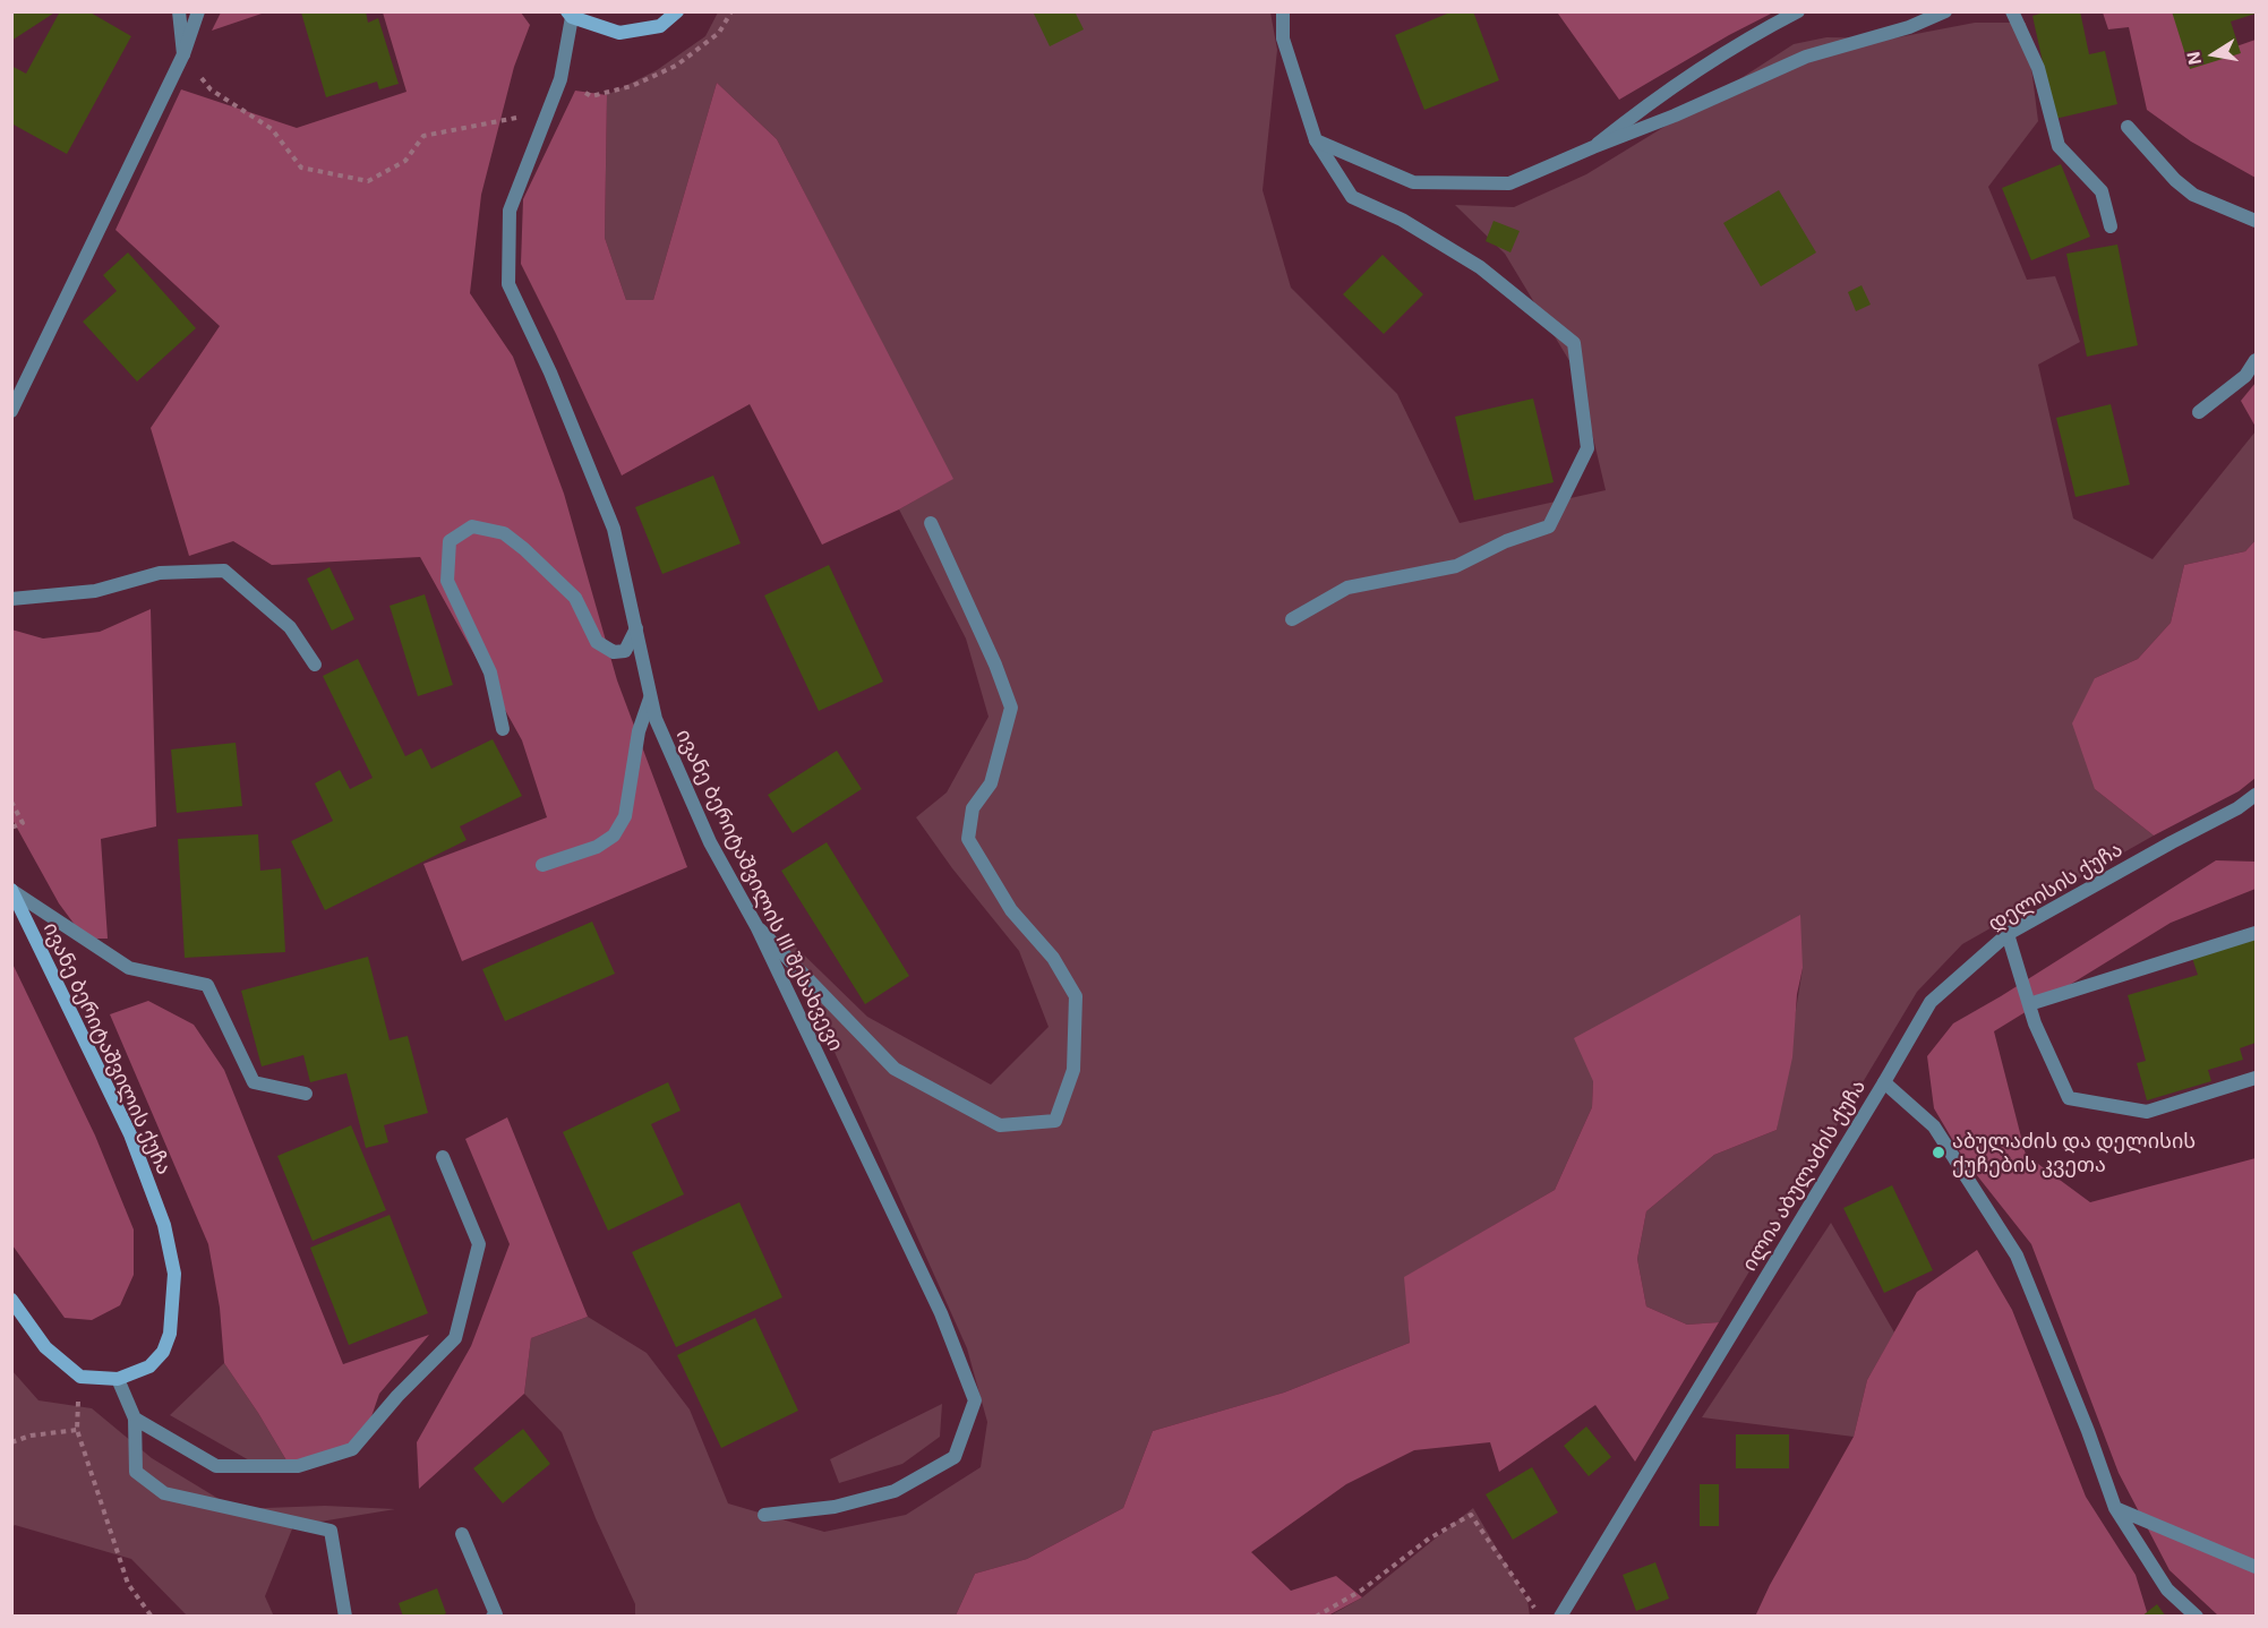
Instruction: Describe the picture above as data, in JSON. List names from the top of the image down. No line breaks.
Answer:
{"streets":{"main road":["ივანე ბერიტაშვილის ქუჩა"],"street":["დელისის ქუჩა","ივანე ბერიტაშვილის III შესახვევი","ილია აბულაძის ქუჩა"]},"crossings":[["დელისის ქუჩა","ილია აბულაძის ქუჩა"]],"places":["აბულაძის და დელისის ქუჩების კვეთა"],"north":"left"}
